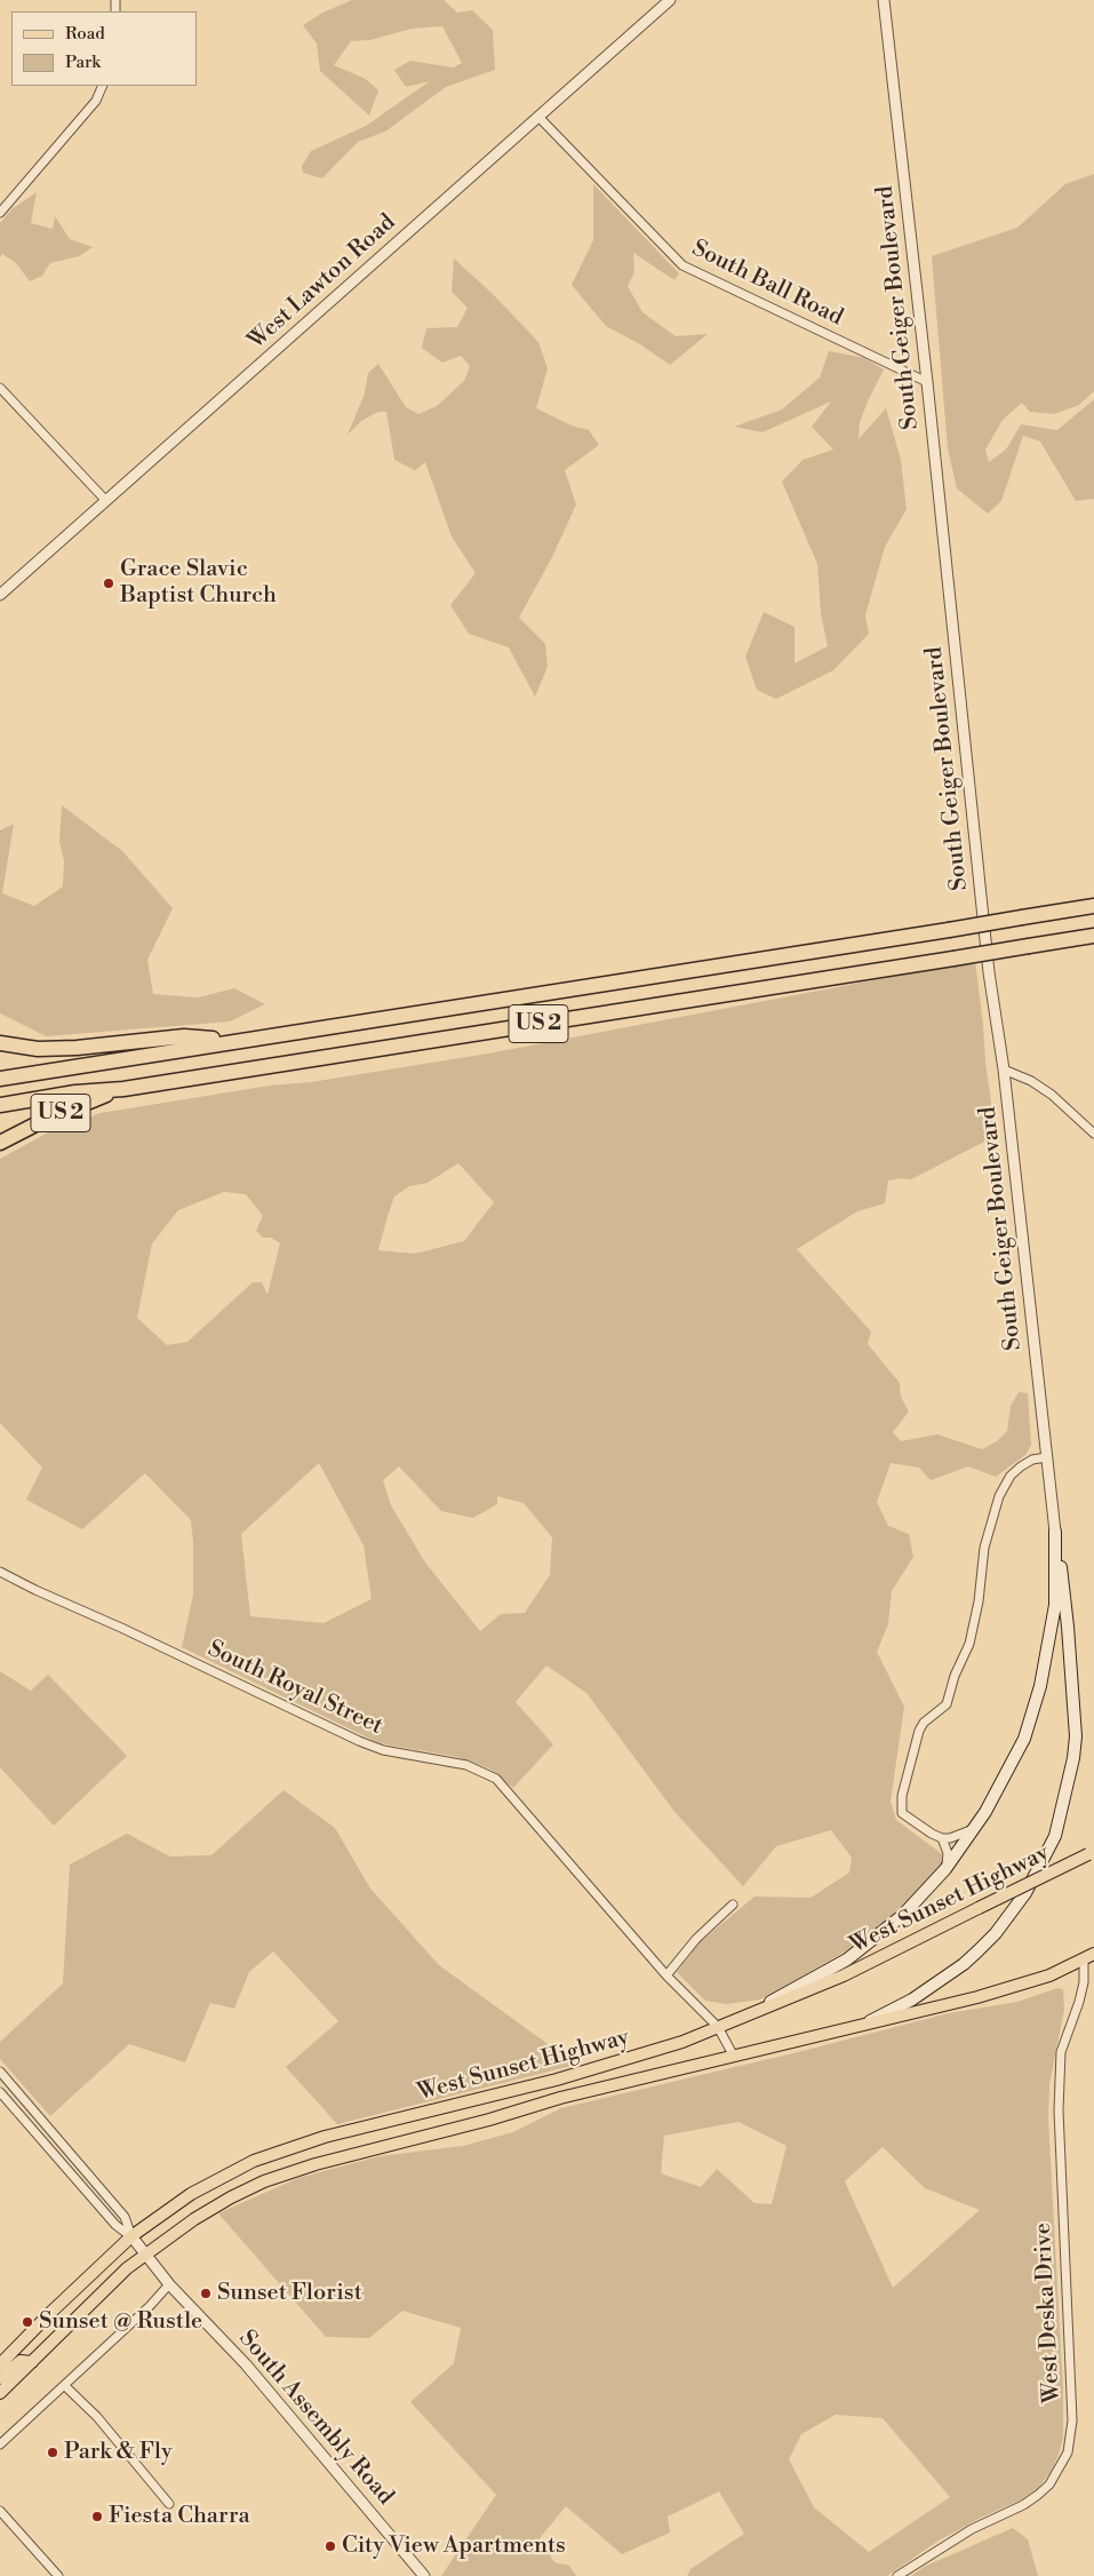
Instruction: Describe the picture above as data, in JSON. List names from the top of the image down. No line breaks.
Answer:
{"streets":{"highway":["US 2"],"main road":["West Sunset Highway"],"street":["West Lawton Road","South Ball Road","South Geiger Boulevard","South Royal Street","West Deska Drive","South Assembly Road"]},"crossings":[["West Lawton Road","South Ball Road"],["South Ball Road","South Geiger Boulevard"],["South Royal Street","West Sunset Highway"],["West Sunset Highway","West Deska Drive"],["West Sunset Highway","South Assembly Road"]],"places":["Grace Slavic Baptist Church","Sunset Florist","Sunset @ Rustle","Park & Fly","Fiesta Charra","City View Apartments"],"legend":["Road","Park"]}
